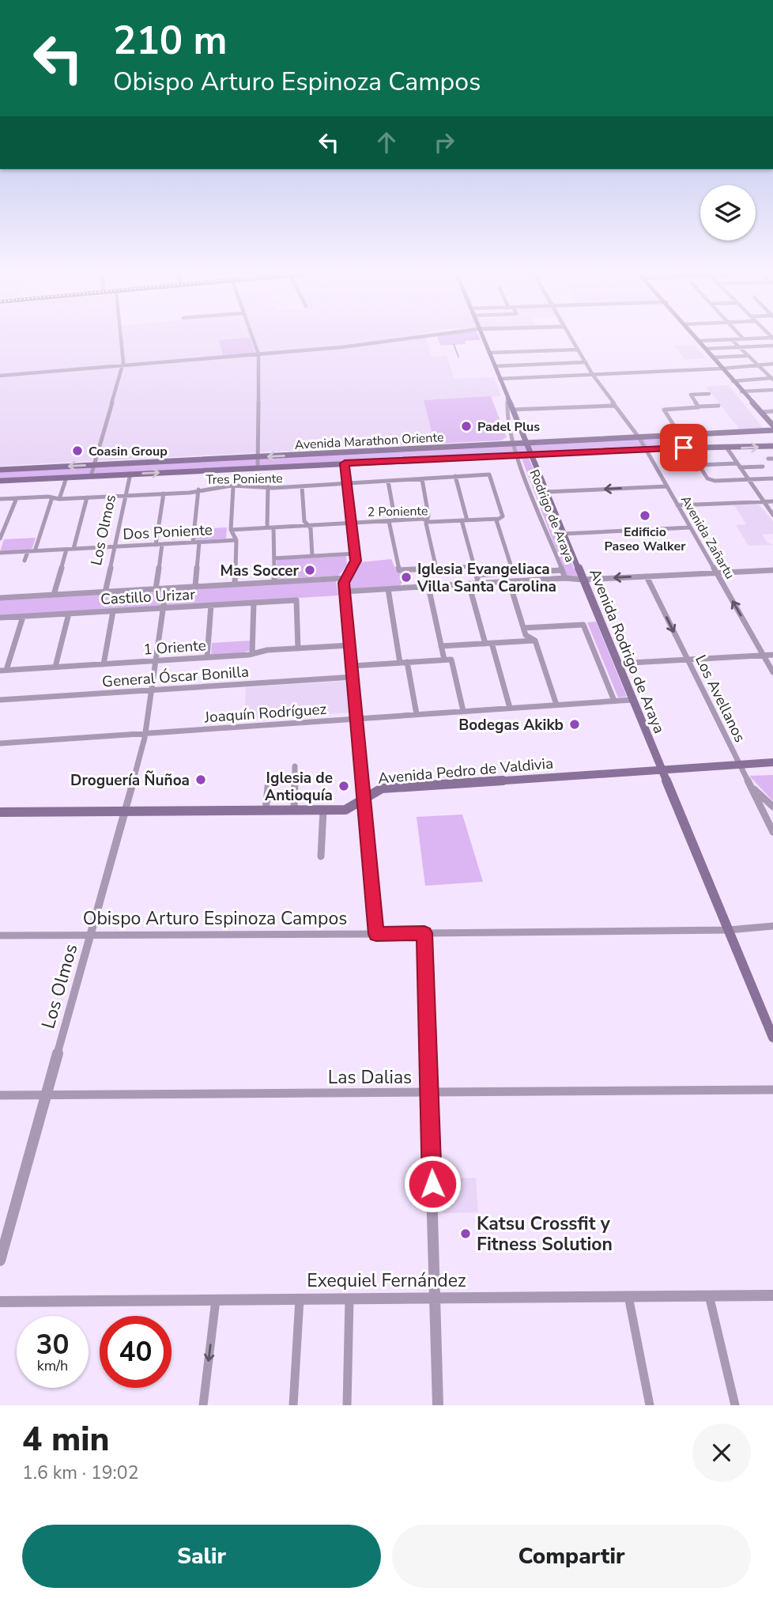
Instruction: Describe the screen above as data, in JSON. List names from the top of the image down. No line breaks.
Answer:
{"streets":{"main road":["Avenida Marathon Oriente","Avenida Rodrigo de Araya","Avenida Pedro de Valdivia"],"street":["Tres Poniente","2 Poniente","Rodrigo de Araya","Los Olmos","Dos Poniente","Avenida Zañartu","Castillo Urizar","1 Oriente","General Óscar Bonilla","Los Avellanos","Joaquín Rodríguez","Obispo Arturo Espinoza Campos","Las Dalias","Exequiel Fernández"]},"crossings":[["Avenida Marathon Oriente","Rodrigo de Araya"],["Avenida Marathon Oriente","Los Olmos"],["Avenida Marathon Oriente","Avenida Zañartu"],["Avenida Marathon Oriente","Avenida Rodrigo de Araya"],["Tres Poniente","2 Poniente"],["Tres Poniente","Los Olmos"],["Rodrigo de Araya","Avenida Rodrigo de Araya"],["Los Olmos","Dos Poniente"],["Los Olmos","Castillo Urizar"],["Los Olmos","1 Oriente"],["Los Olmos","General Óscar Bonilla"],["Los Olmos","Joaquín Rodríguez"],["Los Olmos","Avenida Pedro de Valdivia"],["Los Olmos","Obispo Arturo Espinoza Campos"],["Los Olmos","Las Dalias"],["Castillo Urizar","1 Oriente"],["Avenida Rodrigo de Araya","Joaquín Rodríguez"],["Avenida Rodrigo de Araya","Avenida Pedro de Valdivia"],["Avenida Rodrigo de Araya","Obispo Arturo Espinoza Campos"],["Los Avellanos","Avenida Pedro de Valdivia"]],"places":["Padel Plus","Coasin Group","Edificio Paseo Walker","Mas Soccer","Iglesia Evangeliaca Villa Santa Carolina","Bodegas Akikb","Droguería Ñuñoa","Iglesia de Antioquía","Katsu Crossfit y Fitness Solution"],"page":{"turn":["210 m","Obispo Arturo Espinoza Campos"],"speed":"30 km/h","limit":"40","heading":["4 min","1.6 km · 19:02"],"buttons":["Salir","Compartir"]}}
